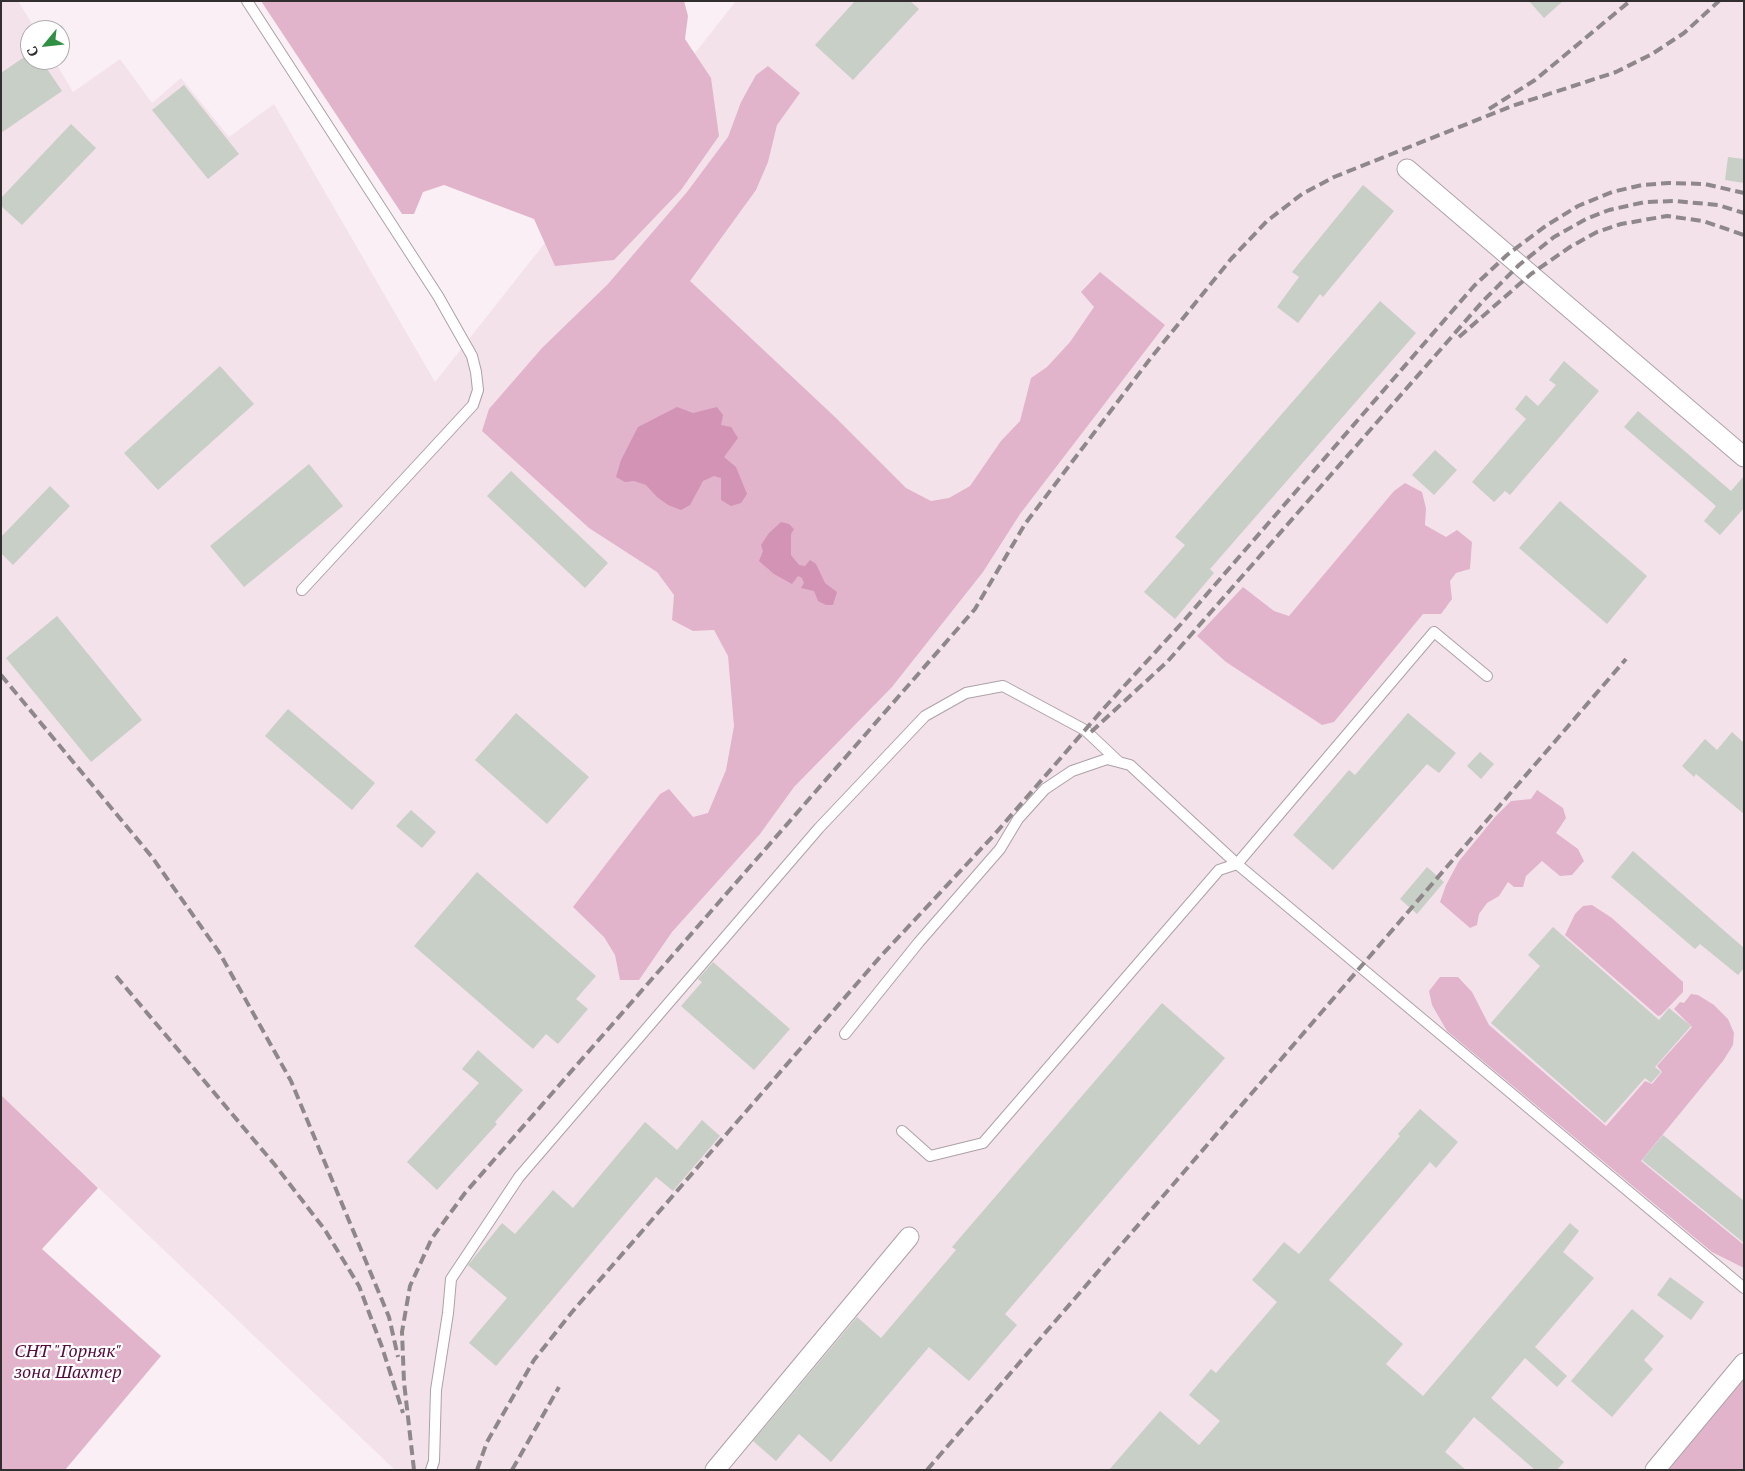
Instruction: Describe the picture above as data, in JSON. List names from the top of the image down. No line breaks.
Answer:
{"parks":["СНТ \"Горняк\" зона Шахтер"],"north":"bottom left"}
